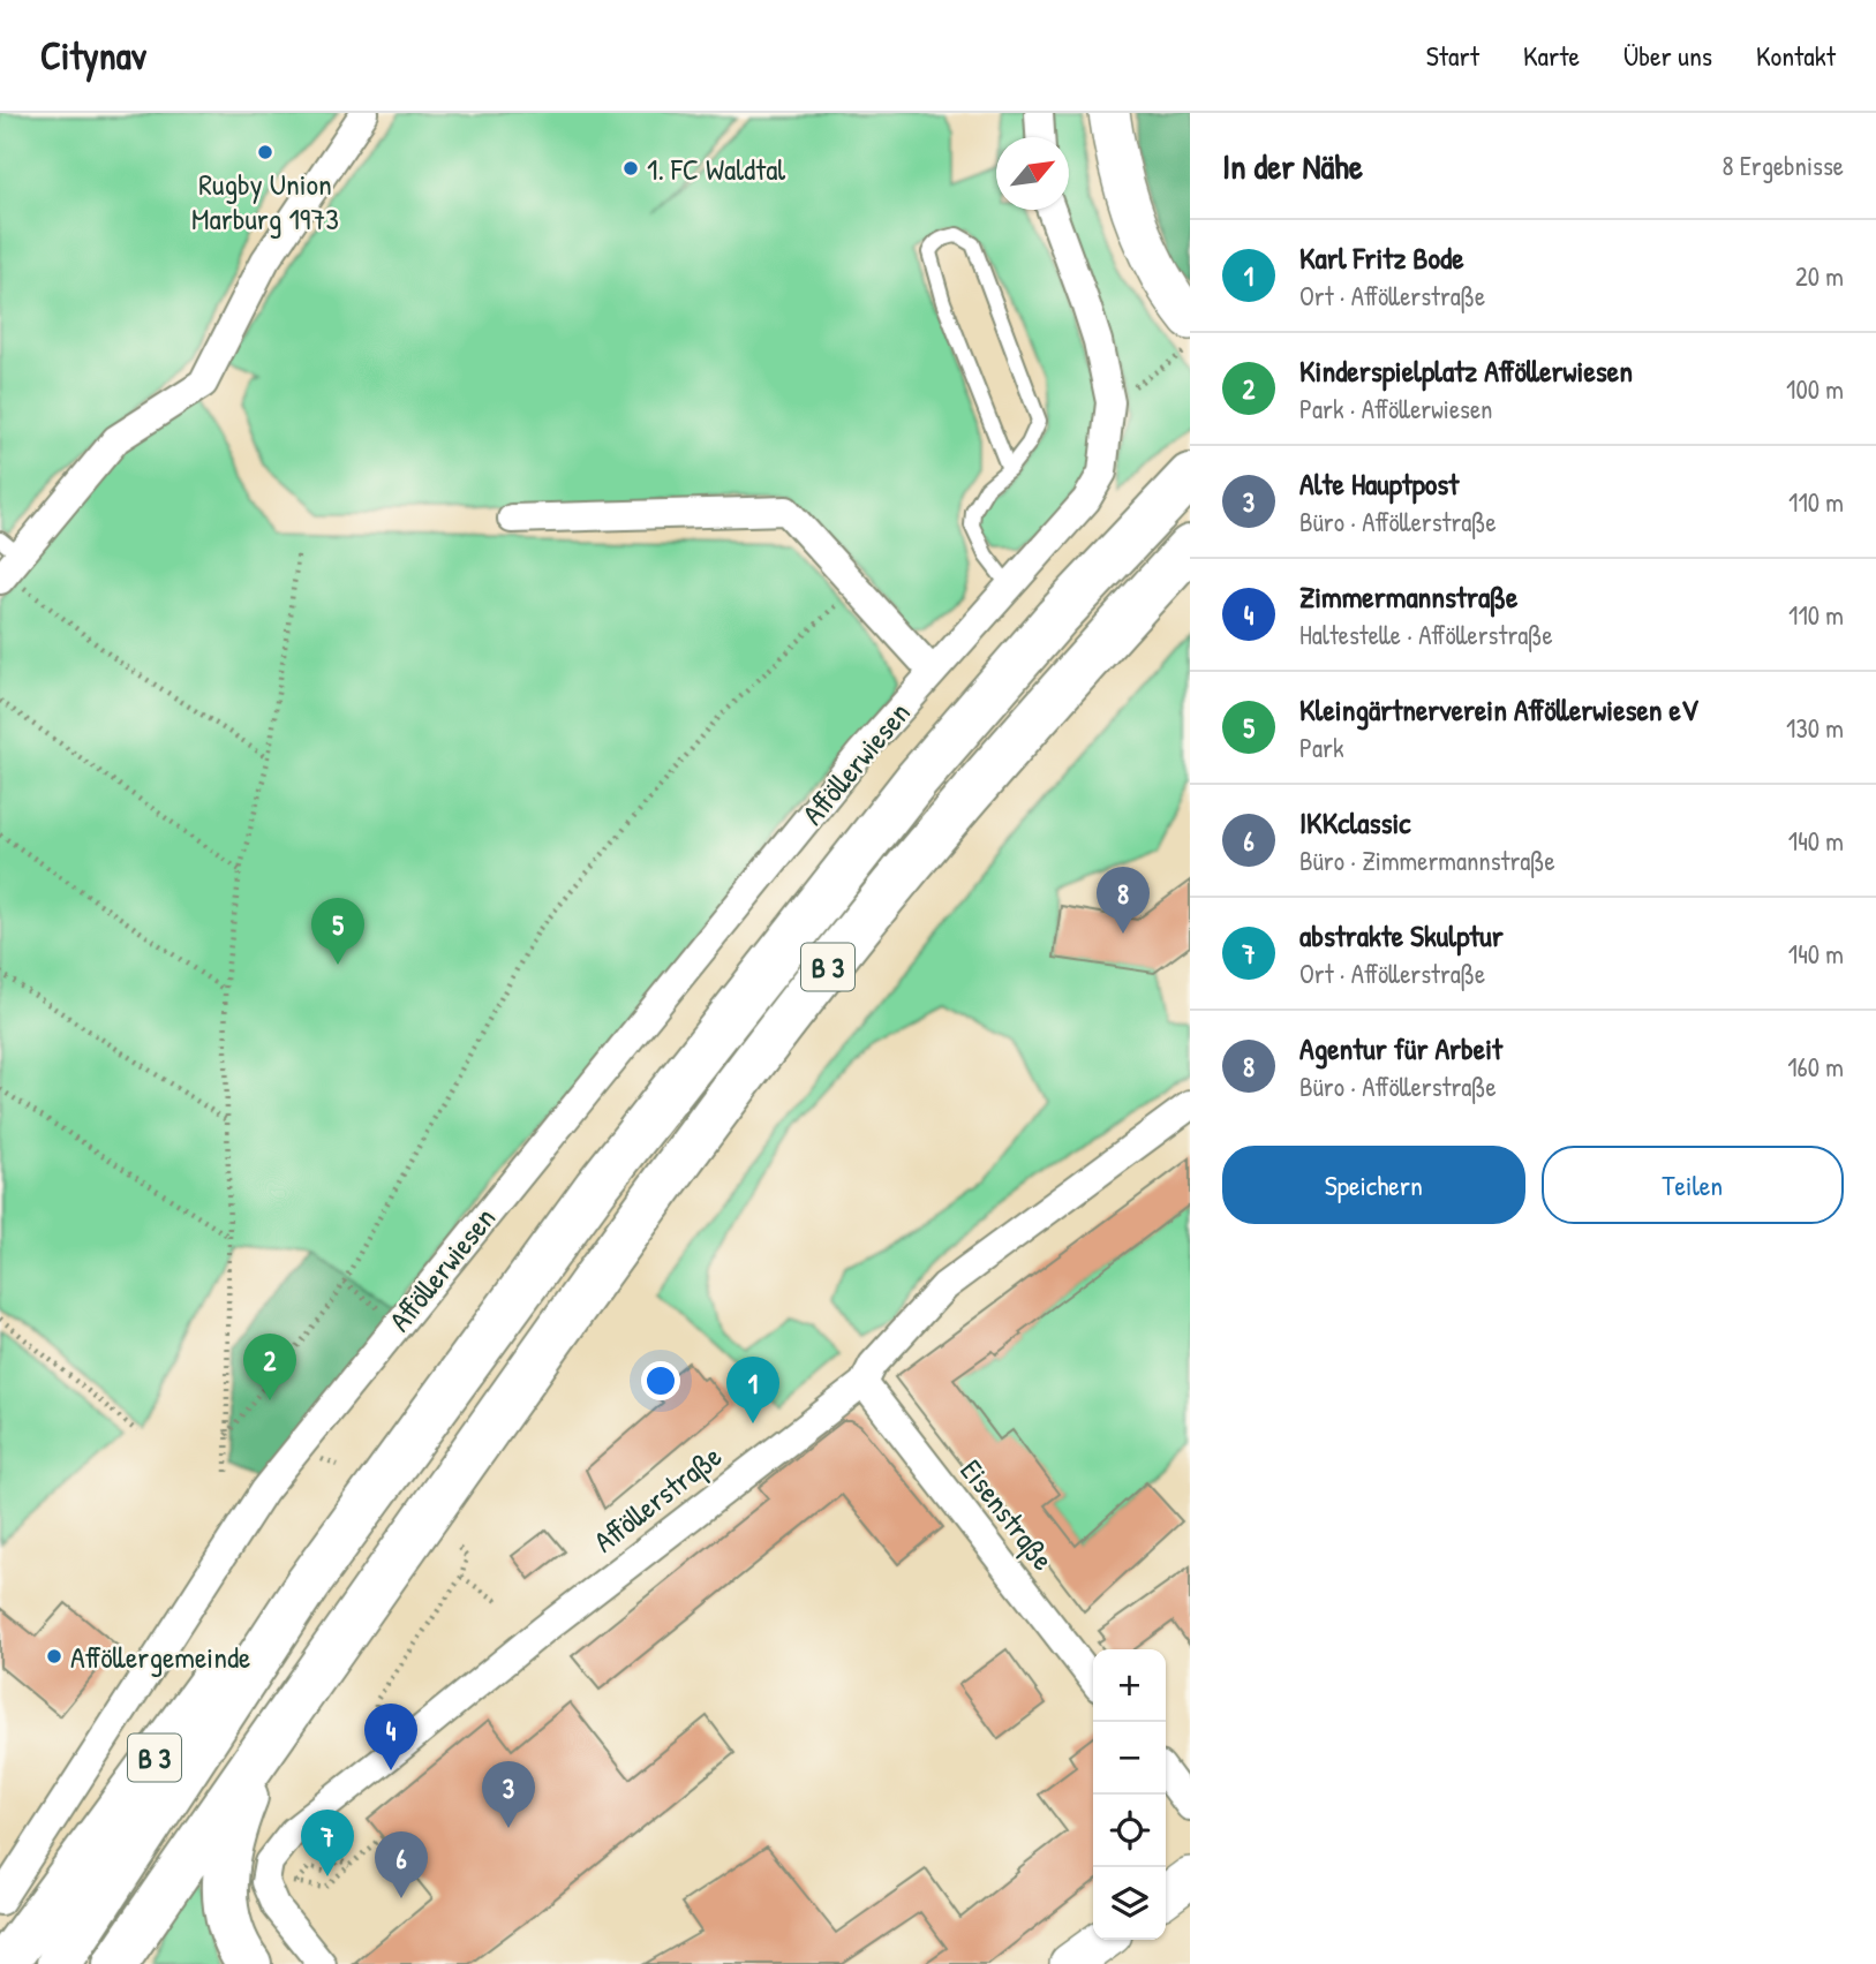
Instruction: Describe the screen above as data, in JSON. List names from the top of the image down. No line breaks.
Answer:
{"streets":{"highway":["B 3"],"street":["Afföllerwiesen","Afföllerstraße","Eisenstraße"]},"crossings":[["Afföllerstraße","Eisenstraße"]],"places":["Rugby Union Marburg 1973","1. FC Waldtal","Afföllergemeinde"],"north":"top right","page":{"header":"Citynav","nav":["Start","Karte","Über uns","Kontakt"],"heading":["In der Nähe","8 Ergebnisse"],"list":[{"mark":"1","name":"Karl Fritz Bode","note":"Ort · Afföllerstraße","value":"20 m"},{"mark":"2","name":"Kinderspielplatz Afföllerwiesen","note":"Park · Afföllerwiesen","value":"100 m"},{"mark":"3","name":"Alte Hauptpost","note":"Büro · Afföllerstraße","value":"110 m"},{"mark":"4","name":"Zimmermannstraße","note":"Haltestelle · Afföllerstraße","value":"110 m"},{"mark":"5","name":"Kleingärtnerverein Afföllerwiesen eV","note":"Park","value":"130 m"},{"mark":"6","name":"IKKclassic","note":"Büro · Zimmermannstraße","value":"140 m"},{"mark":"7","name":"abstrakte Skulptur","note":"Ort · Afföllerstraße","value":"140 m"},{"mark":"8","name":"Agentur für Arbeit","note":"Büro · Afföllerstraße","value":"160 m"}],"pins":["8","5","2","1","4","3","7","6"],"buttons":["Speichern","Teilen"],"map_buttons":["+","−"]}}
